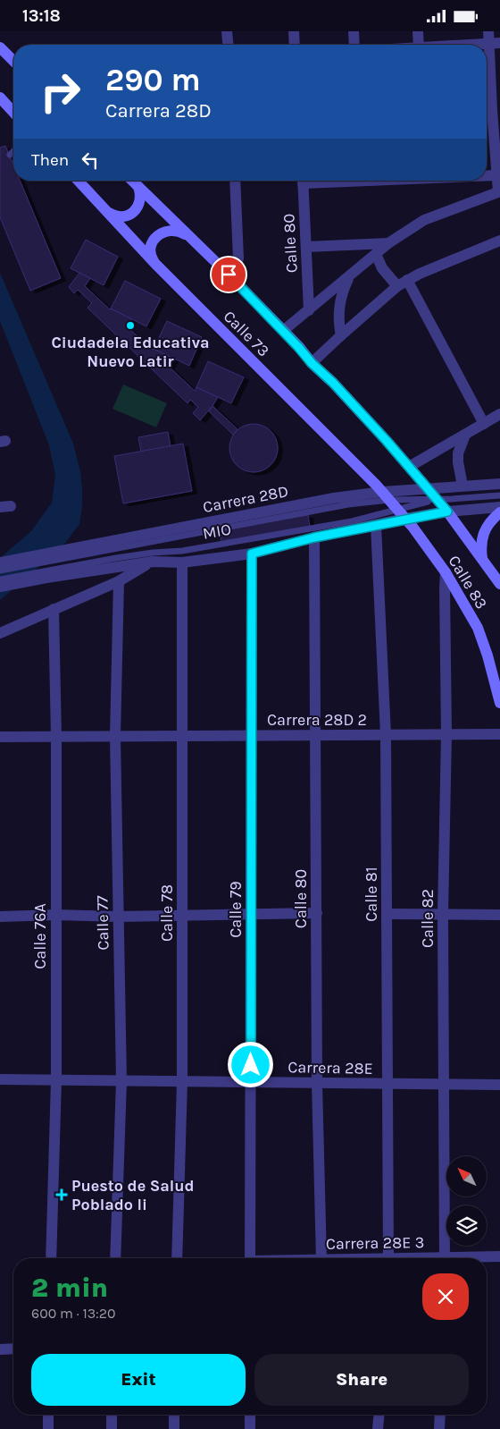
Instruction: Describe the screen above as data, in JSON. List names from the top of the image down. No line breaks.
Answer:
{"streets":{"main road":["Calle 73","Calle 83"],"street":["Calle 80","Carrera 28D","Carrera 28D 2","Calle 81","Calle 79","Calle 78","Calle 82","Calle 77","Calle 76A","Carrera 28E","Carrera 28E 3"],"lane":["MIO"]},"crossings":[["Calle 80","Carrera 28D 2"],["Calle 80","Carrera 28E"],["Calle 73","Carrera 28D"],["Calle 73","MIO"],["Calle 73","Calle 83"],["Carrera 28D","MIO"],["Carrera 28D","Calle 83"],["MIO","Calle 83"],["Calle 83","Calle 82"],["Carrera 28D 2","Calle 81"],["Carrera 28D 2","Calle 79"],["Carrera 28D 2","Calle 78"],["Carrera 28D 2","Calle 82"],["Carrera 28D 2","Calle 77"],["Carrera 28D 2","Calle 76A"],["Calle 81","Carrera 28E"],["Calle 79","Carrera 28E"],["Calle 78","Carrera 28E"],["Calle 82","Carrera 28E"],["Calle 77","Carrera 28E"],["Calle 76A","Carrera 28E"]],"places":{"other":["Ciudadela Educativa Nuevo Latir"],"health":["Puesto de Salud Poblado Ii"]},"north":"top left","page":{"status":"13:18","turn":["290 m","Carrera 28D"],"then":"Then","heading":["2 min","600 m · 13:20"],"buttons":["Exit","Share"]}}
